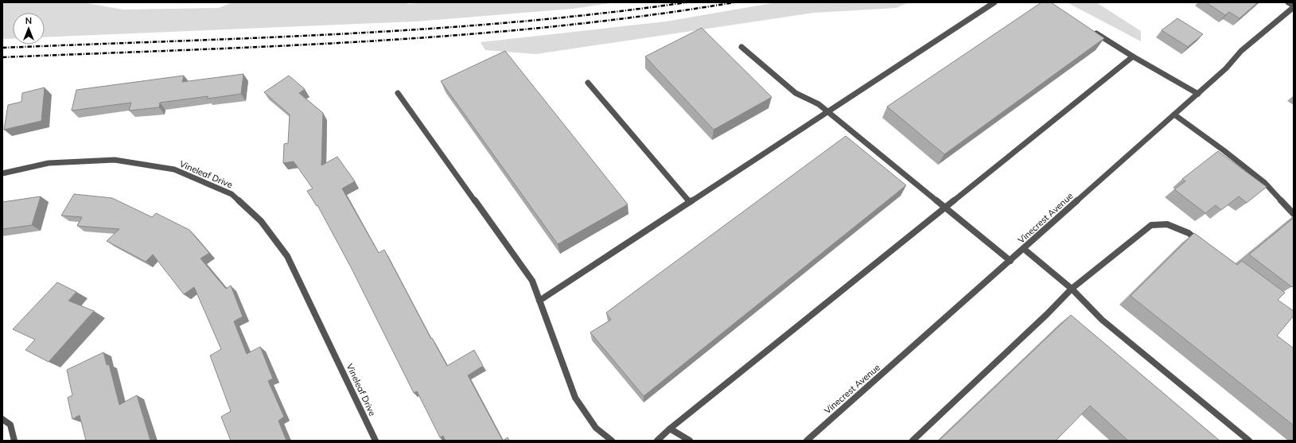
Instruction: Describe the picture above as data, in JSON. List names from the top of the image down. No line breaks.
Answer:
{"streets":{"street":["Vineleaf Drive","Vinecrest Avenue"]},"north":"top"}
